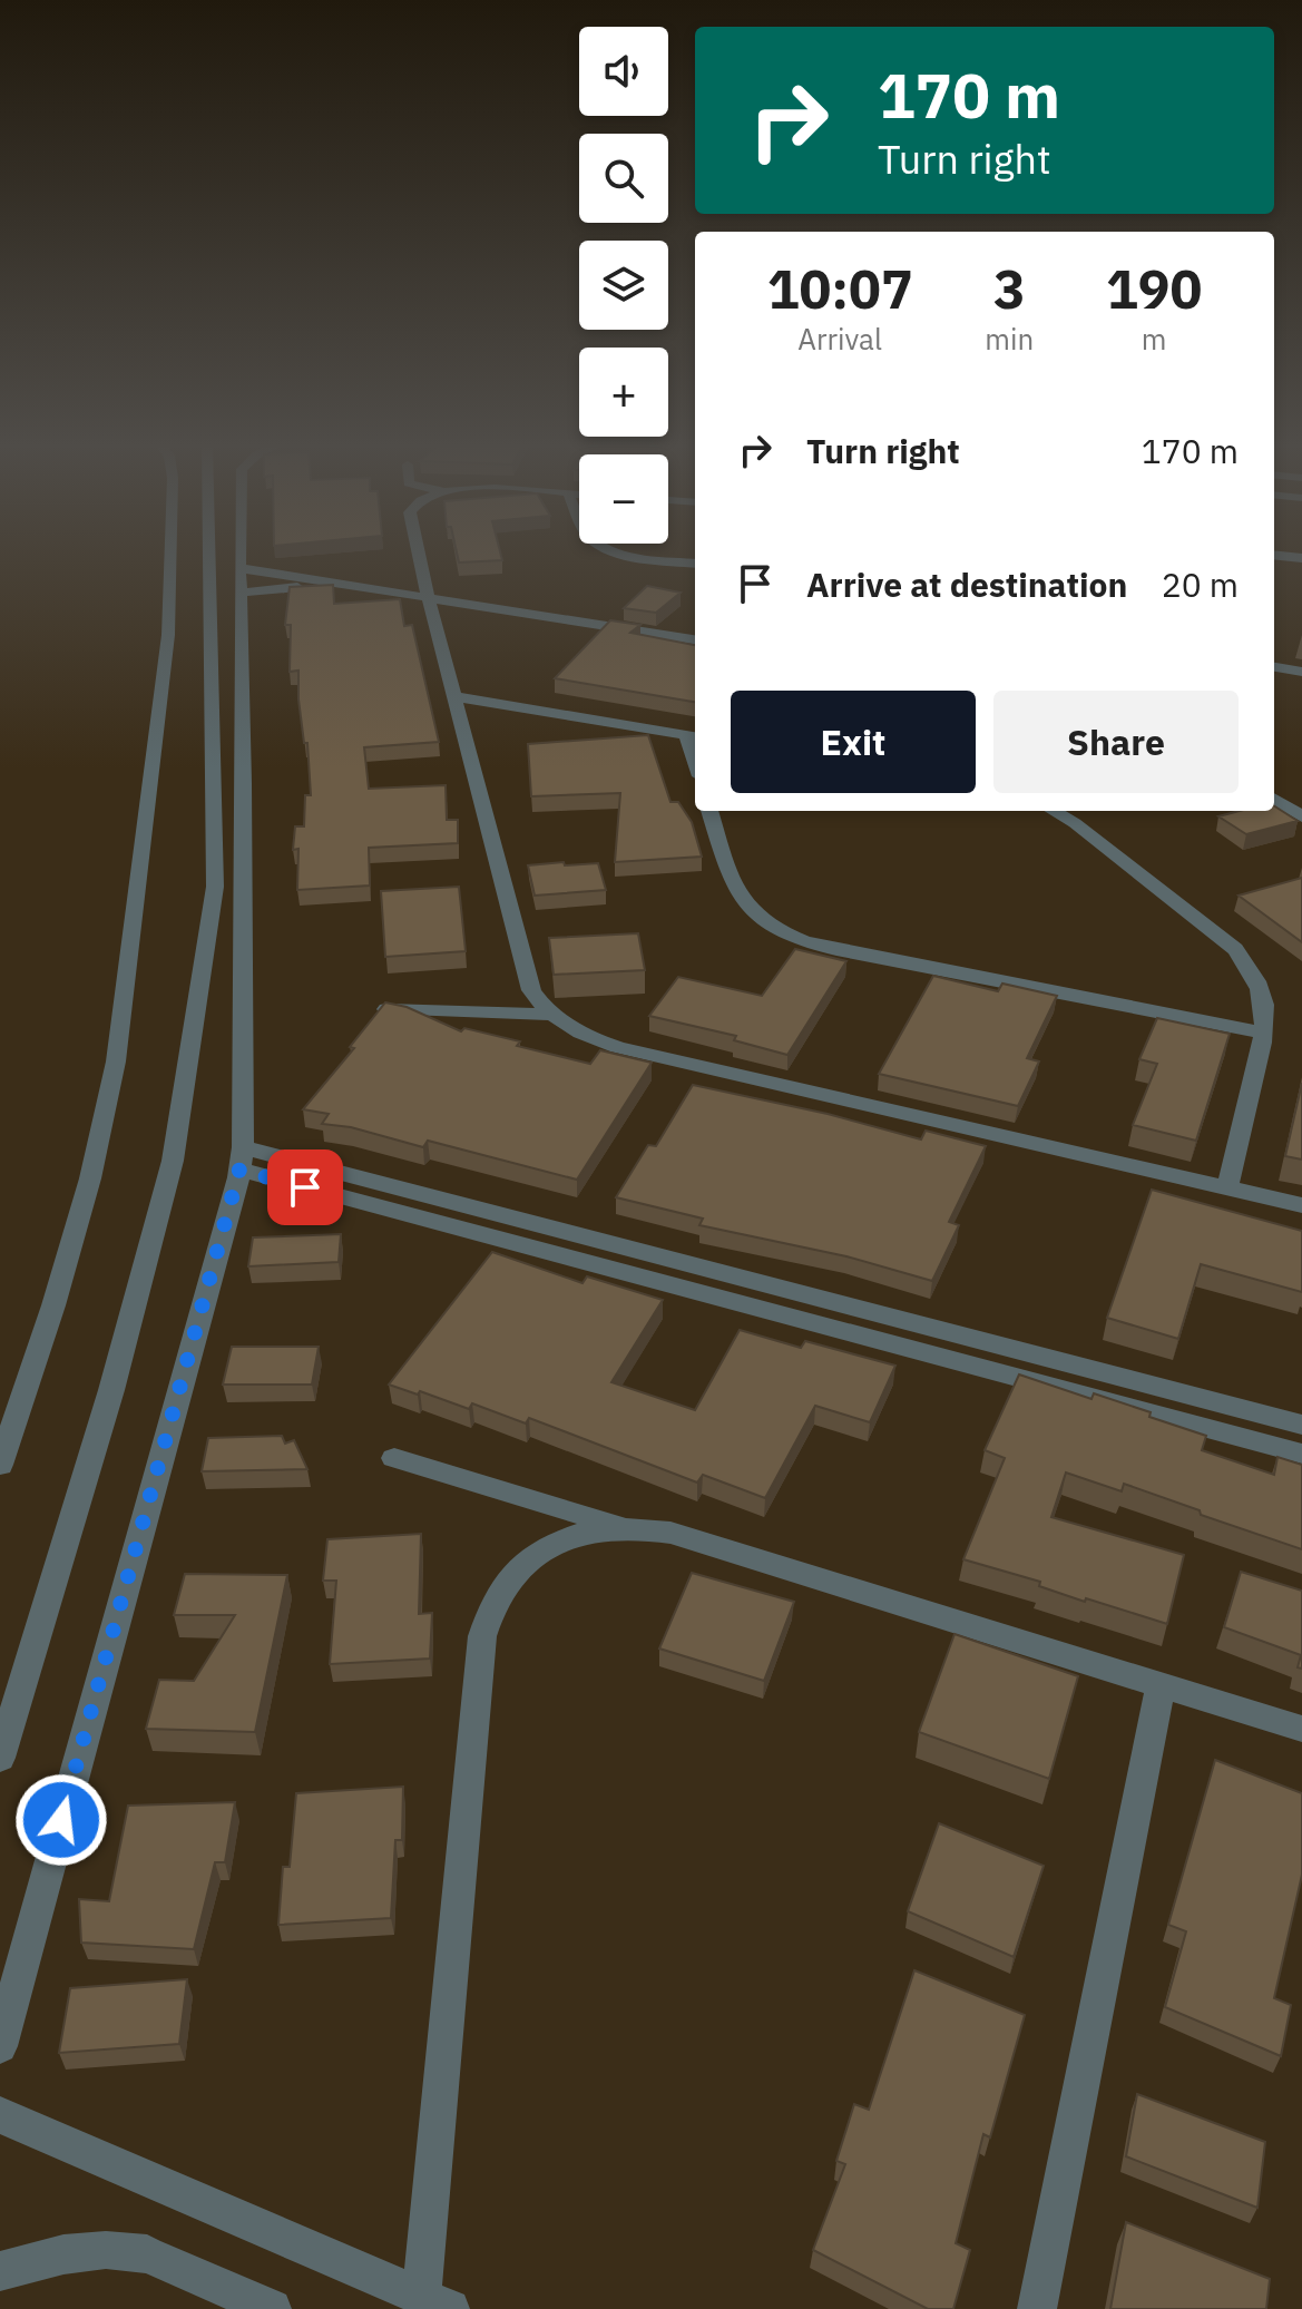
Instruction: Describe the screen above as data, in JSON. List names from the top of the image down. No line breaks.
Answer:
{"page":{"map_buttons":["+","−"],"turn":["170 m","Turn right"],"eta":["10:07","Arrival","3","min","190","m"],"list":[{"name":"Turn right","value":"170 m"},{"name":"Arrive at destination","value":"20 m"}],"buttons":["Exit","Share"]}}
